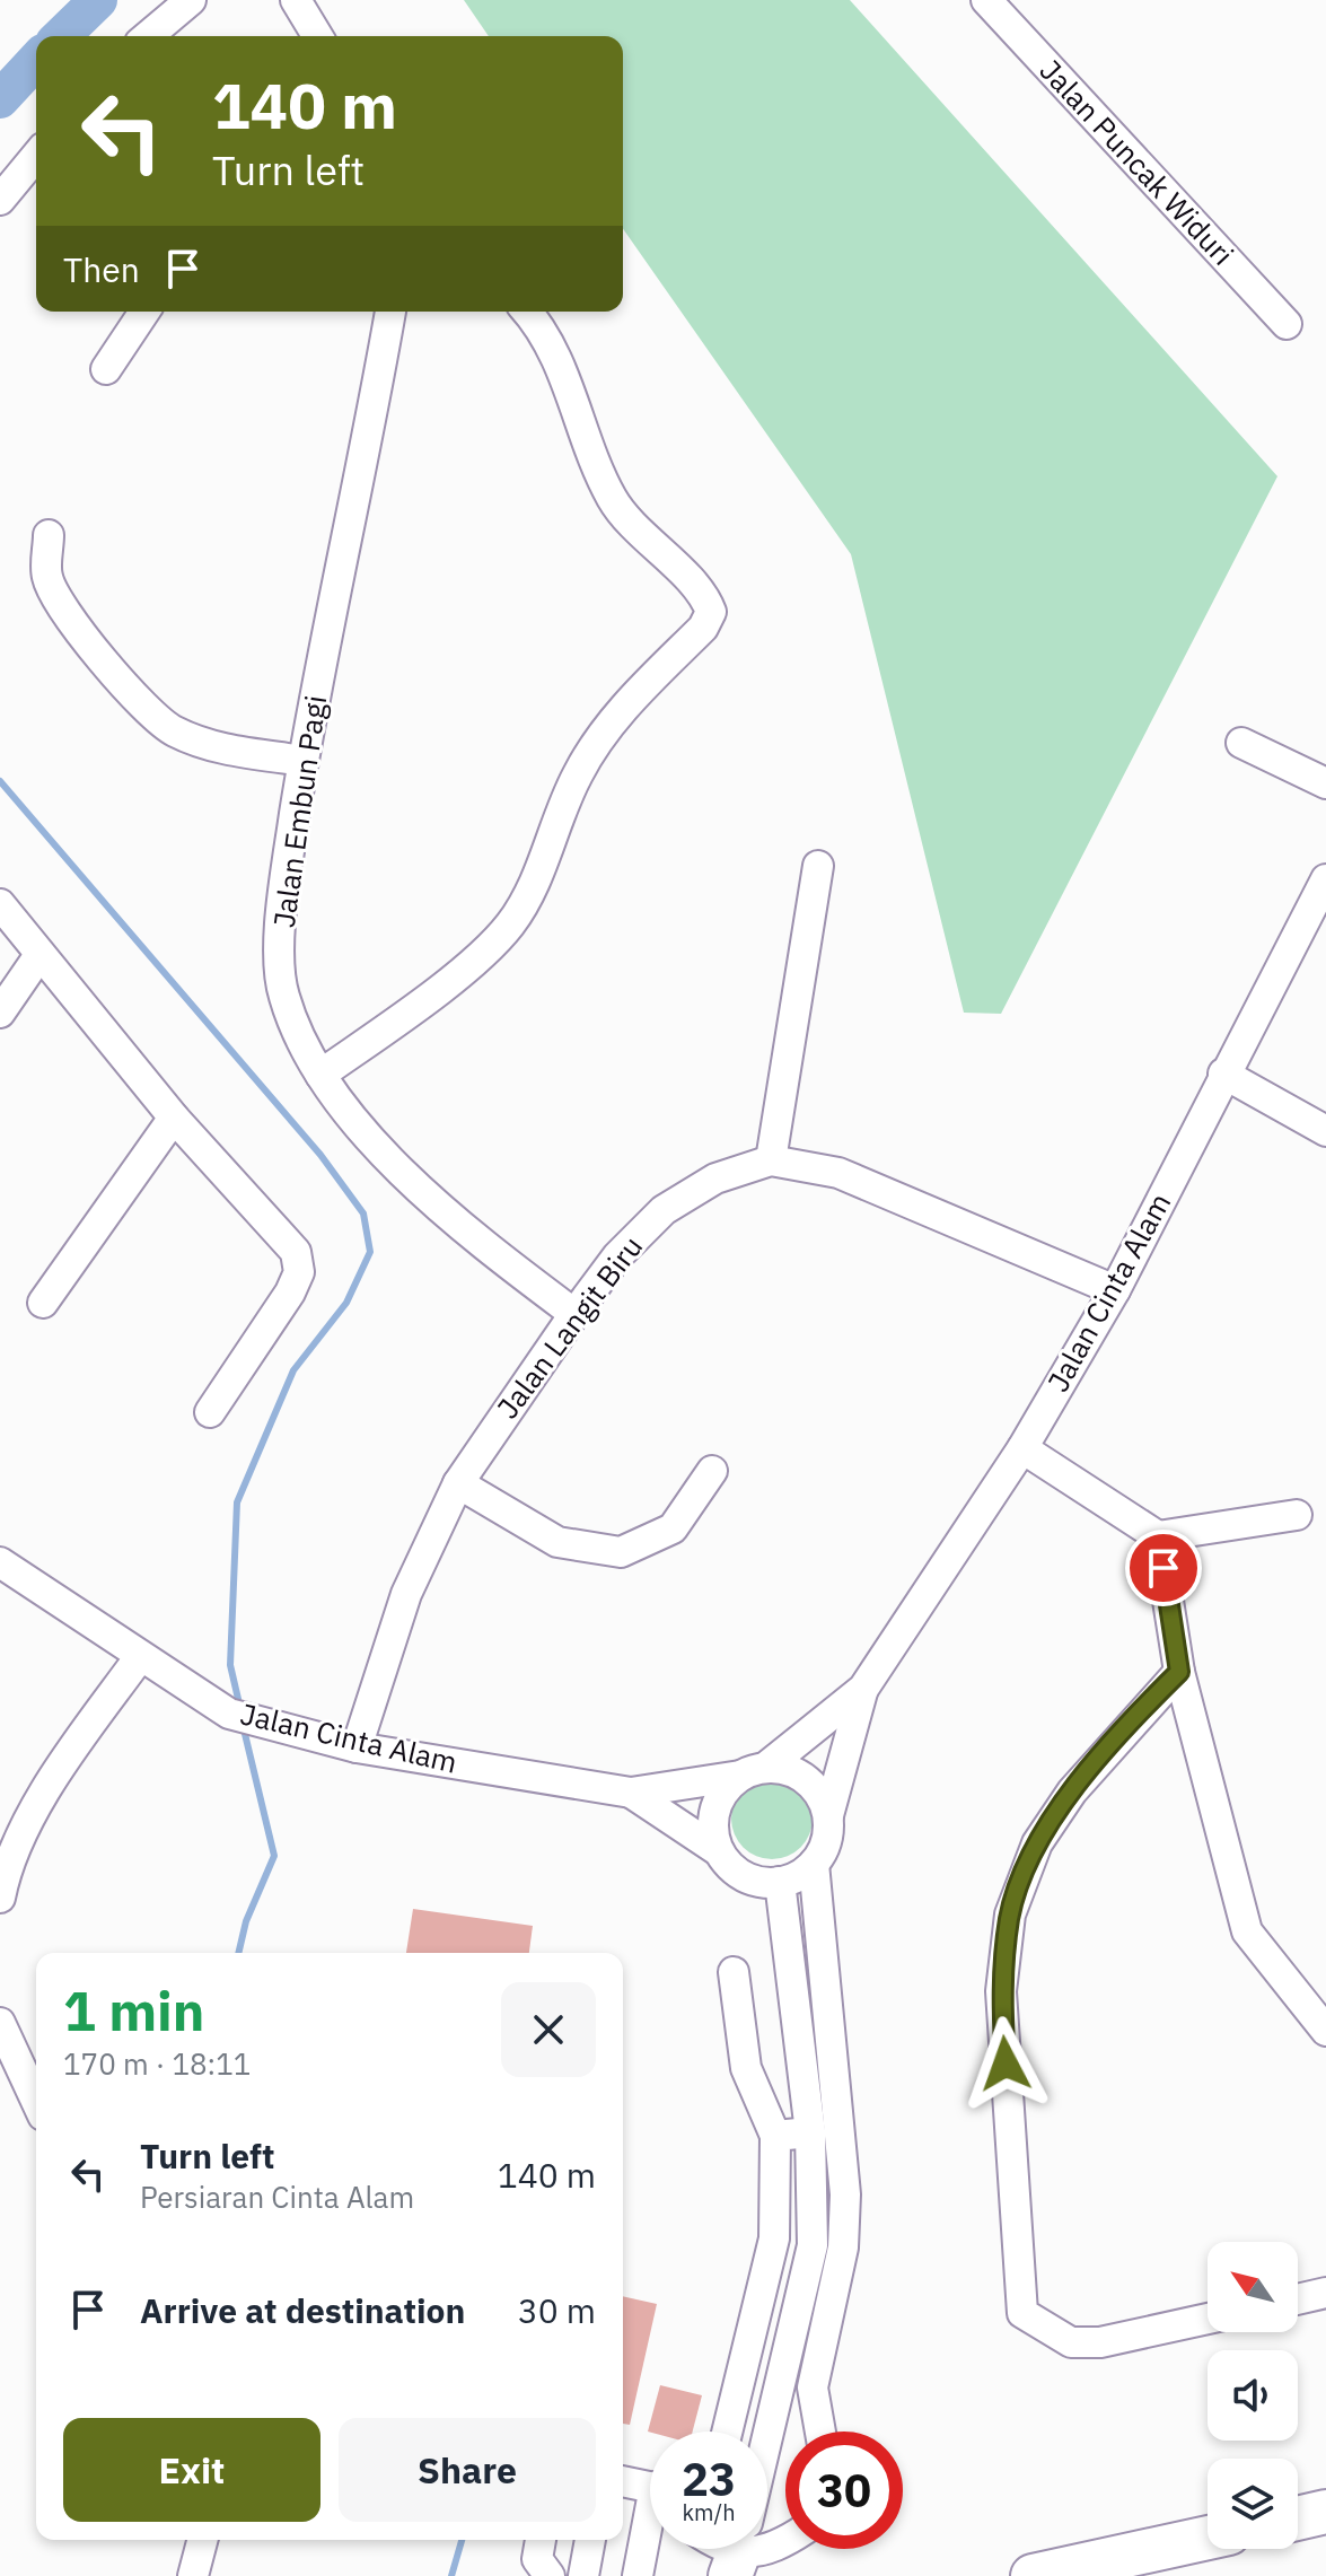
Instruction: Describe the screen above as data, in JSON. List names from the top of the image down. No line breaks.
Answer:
{"streets":{"street":["Jalan Puncak Widuri","Jalan Embun Pagi","Jalan Cinta Alam","Jalan Langit Biru"]},"crossings":[["Jalan Embun Pagi","Jalan Langit Biru"],["Jalan Cinta Alam","Jalan Langit Biru"]],"north":"top left","page":{"turn":["140 m","Turn left"],"then":"Then","heading":["1 min","170 m · 18:11"],"list":[{"name":"Turn left","note":"Persiaran Cinta Alam","value":"140 m"},{"name":"Arrive at destination","value":"30 m"}],"buttons":["Exit","Share"],"speed":"23 km/h","limit":"30"}}
